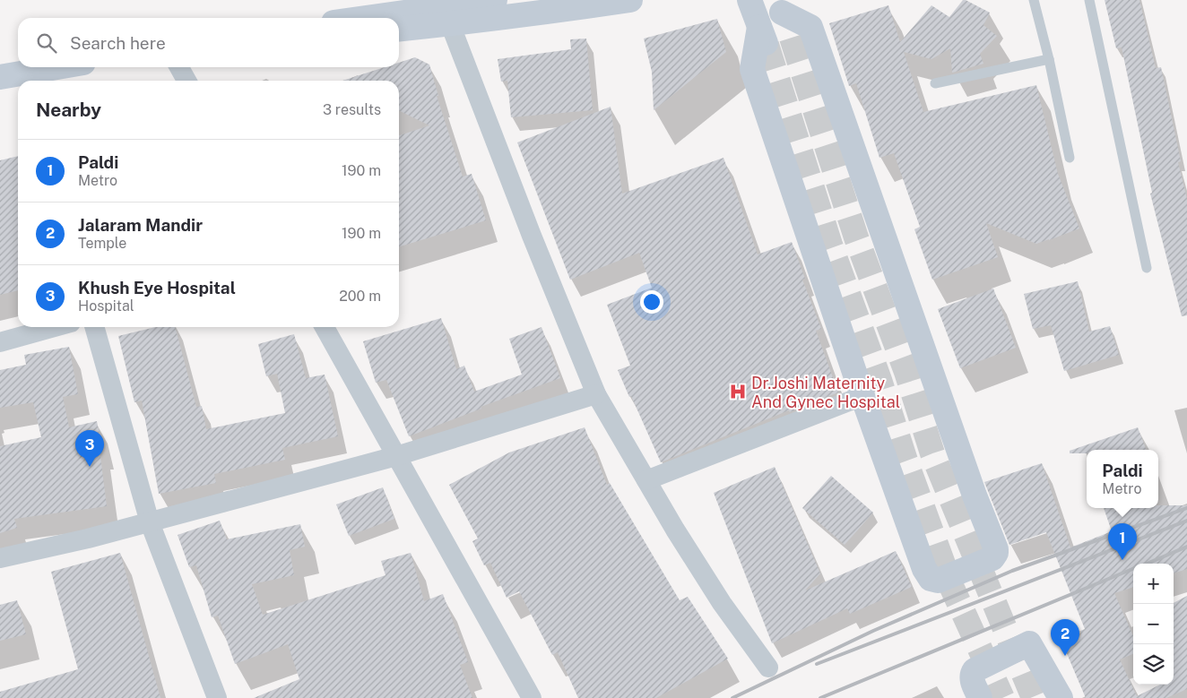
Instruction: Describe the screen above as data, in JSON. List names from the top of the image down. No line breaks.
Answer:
{"places":{"hospital":["Dr.Joshi Maternity And Gynec Hospital"]},"page":{"search":"Search here","heading":["Nearby","3 results"],"list":[{"mark":"1","name":"Paldi","note":"Metro","value":"190 m"},{"mark":"2","name":"Jalaram Mandir","note":"Temple","value":"190 m"},{"mark":"3","name":"Khush Eye Hospital","note":"Hospital","value":"200 m"}],"pins":["3","1","2"],"popup":["Paldi","Metro"],"map_buttons":["+","−"]}}
